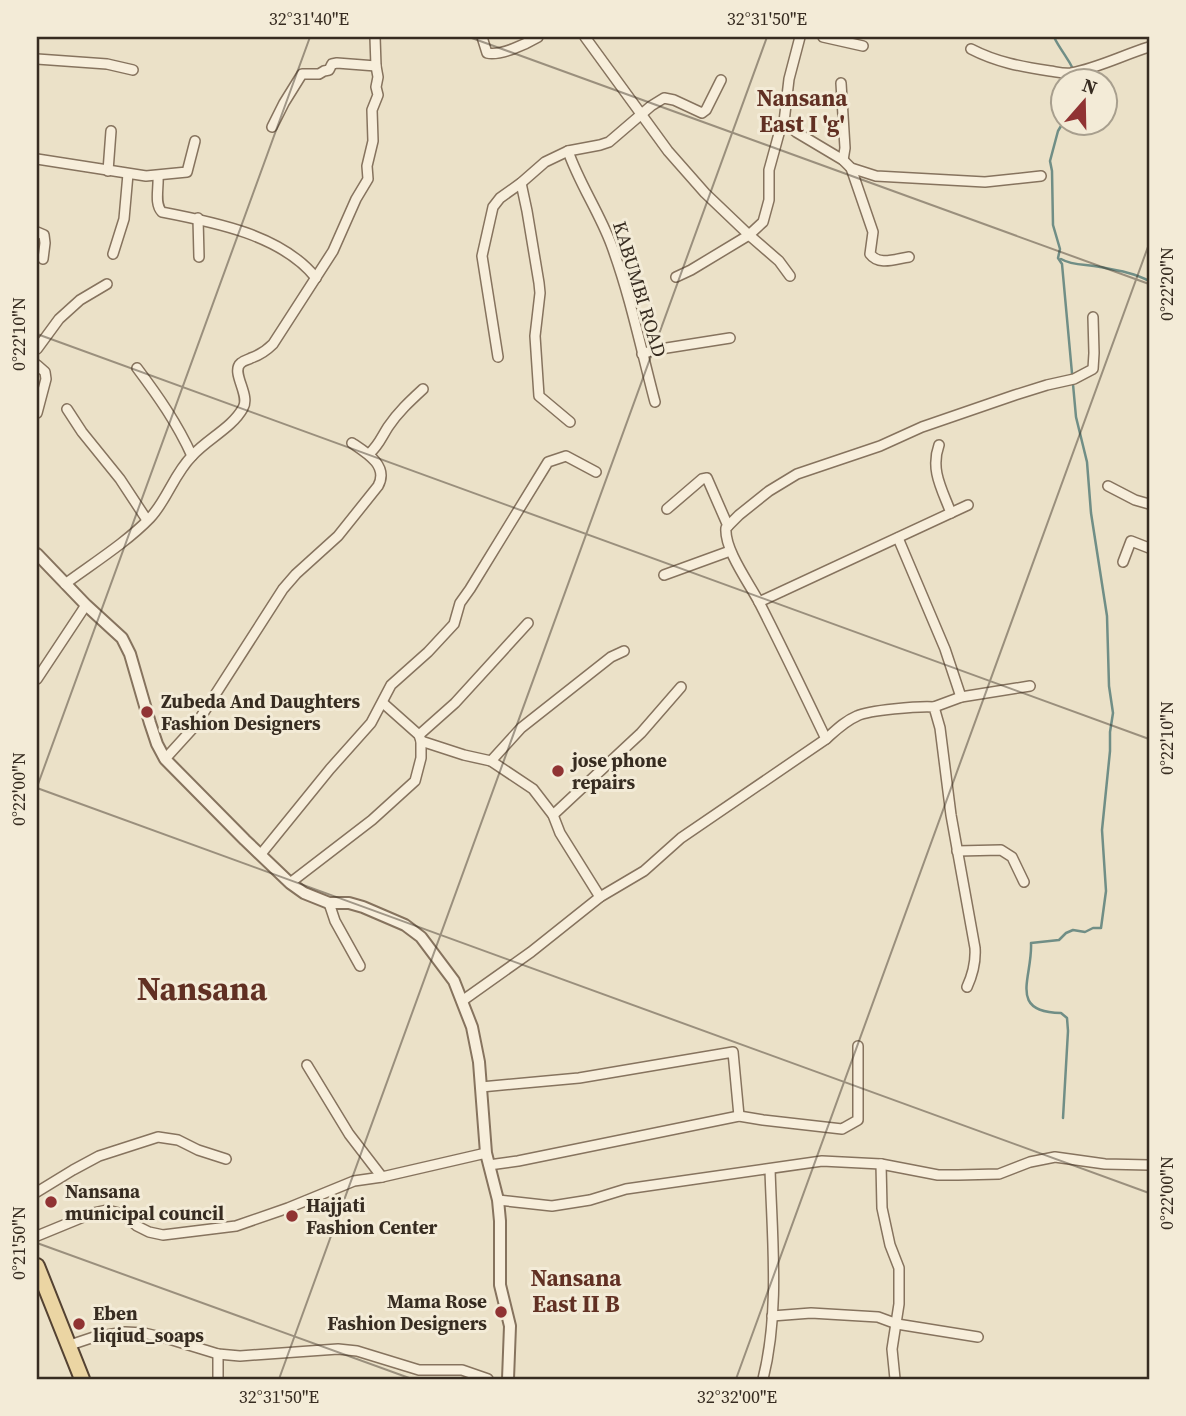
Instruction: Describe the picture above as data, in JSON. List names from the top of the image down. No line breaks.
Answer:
{"streets":{"street":["KABUMBI ROAD"]},"districts":["Nansana East I 'g'","Nansana","Nansana East II B"],"places":["Zubeda And Daughters Fashion Designers","jose phone repairs","Nansana municipal council","Hajjati Fashion Center","Mama Rose Fashion Designers","Eben liqiud_soaps"],"north":"top","coordinates":["32°31'40\"E","32°31'50\"E","0°22'20\"N","0°22'10\"N","0°22'00\"N","0°21'50\"N","32°32'00\"E"]}
